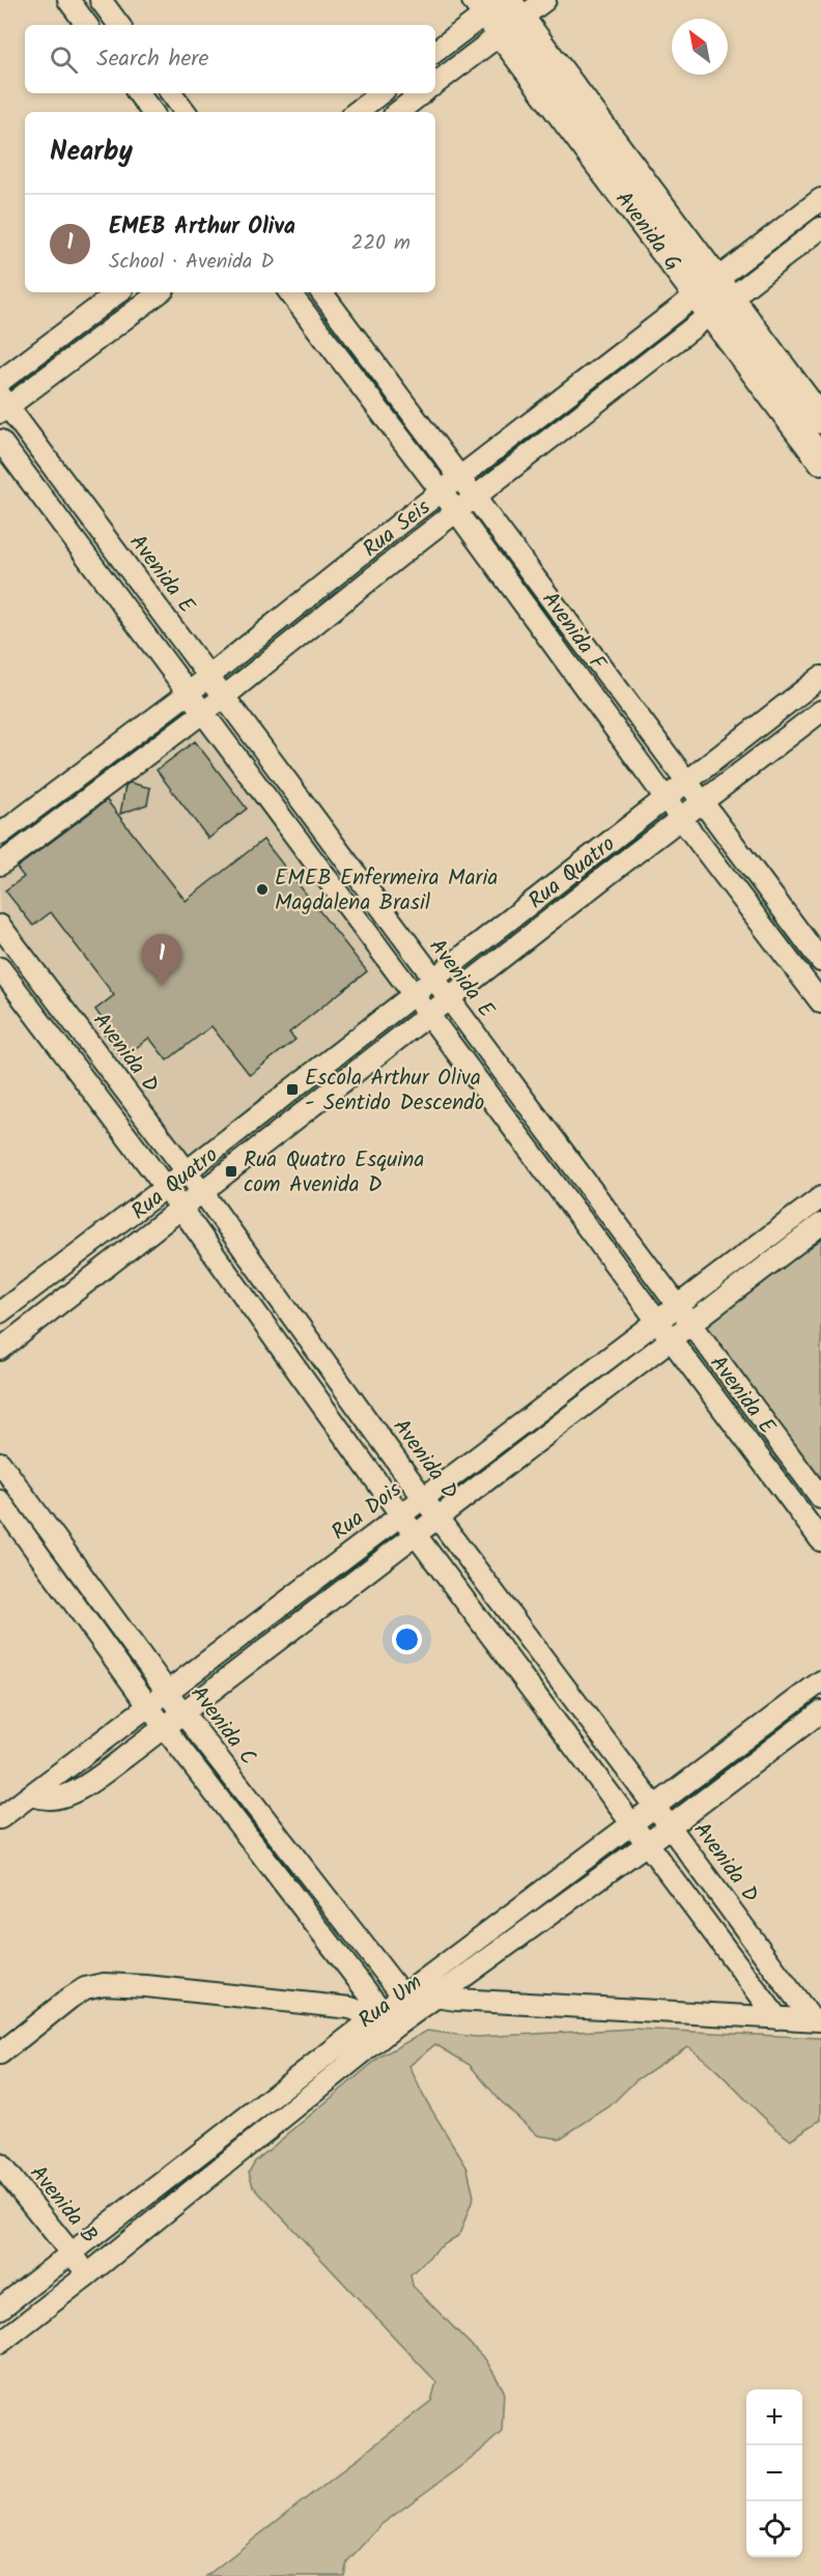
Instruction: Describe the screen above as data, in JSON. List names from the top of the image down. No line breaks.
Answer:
{"streets":{"street":["Avenida G","Rua Seis","Avenida E","Avenida F","Rua Quatro","Avenida D","Rua Dois","Avenida C","Rua Um","Avenida B"]},"crossings":[["Avenida G","Rua Seis"],["Rua Seis","Avenida E"],["Rua Seis","Avenida F"],["Avenida E","Rua Quatro"],["Avenida E","Rua Dois"],["Avenida F","Rua Quatro"],["Rua Quatro","Avenida D"],["Avenida D","Rua Dois"],["Avenida D","Rua Um"],["Rua Dois","Avenida C"],["Avenida C","Rua Um"],["Rua Um","Avenida B"]],"places":{"other":["EMEB Enfermeira Maria Magdalena Brasil"],"transit":["Escola Arthur Oliva - Sentido Descendo","Rua Quatro Esquina com Avenida D"]},"north":"top left","page":{"search":"Search here","heading":"Nearby","list":[{"mark":"1","name":"EMEB Arthur Oliva","note":"School · Avenida D","value":"220 m"}],"pins":"1","map_buttons":["+","−"]}}
